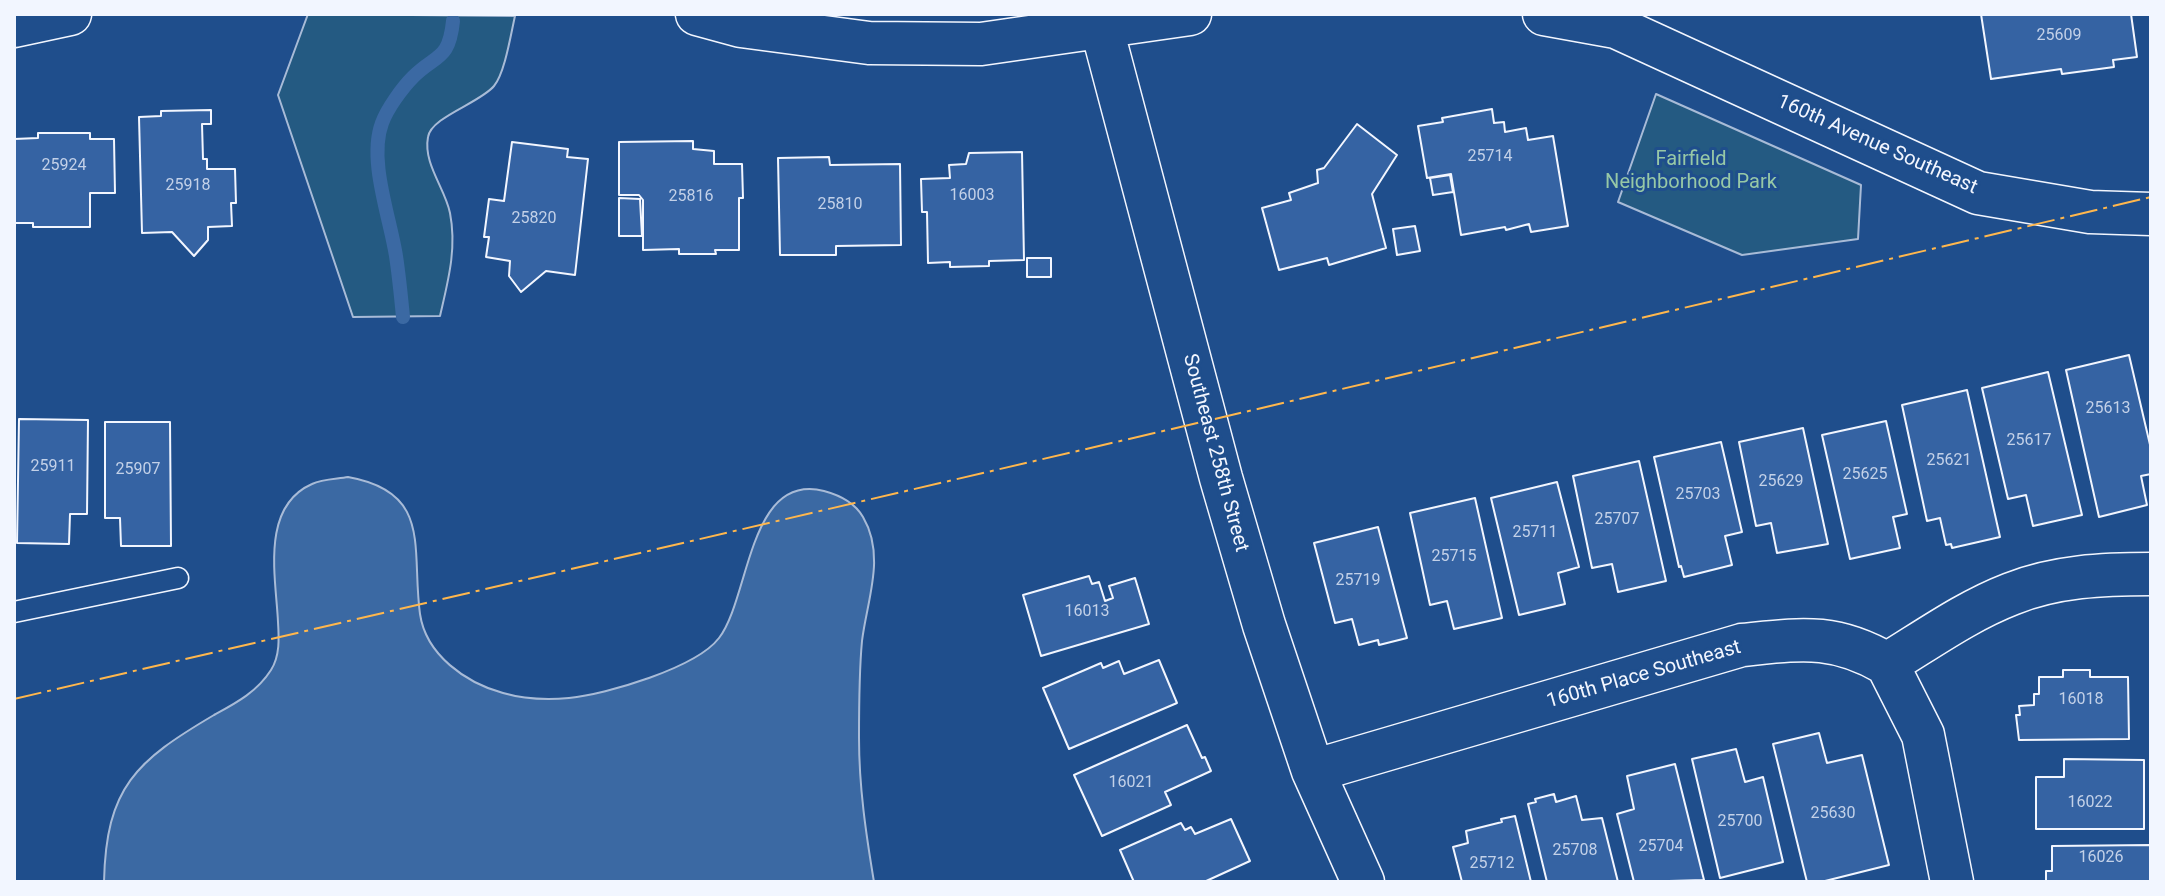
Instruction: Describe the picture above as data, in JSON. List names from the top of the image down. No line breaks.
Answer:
{"streets":{"street":["160th Avenue Southeast","Southeast 258th Street","160th Place Southeast"]},"crossings":[["Southeast 258th Street","160th Place Southeast"]],"parks":["Fairfield Neighborhood Park"],"house_numbers":["25609","25714","25924","25918","16003","25816","25810","25820","25613","25617","25621","25911","25907","25625","25629","25703","25707","25711","25715","25719","16013","16018","16021","16022","25630","25700","25704","25708","16026","25712"]}
